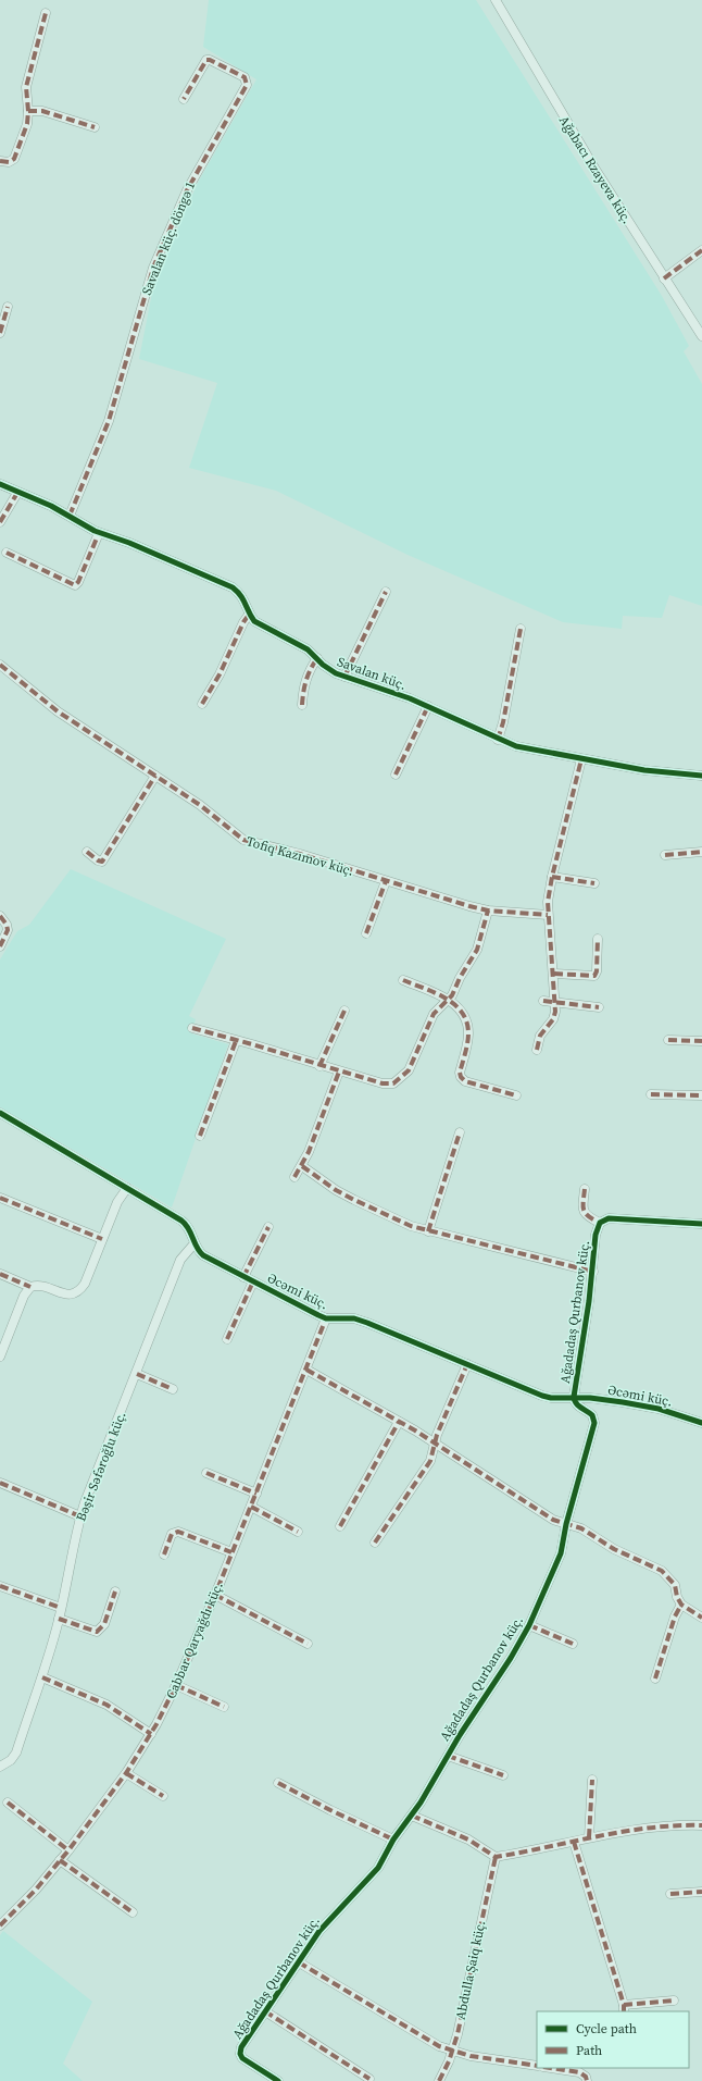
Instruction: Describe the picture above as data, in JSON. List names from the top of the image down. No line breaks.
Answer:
{"streets":{"street":["Ağabacı Rzayeva küç.","Savalan küç. döngə 1","Savalan küç.","Tofiq Kazımov küç.","Əcəmi küç.","Ağadadaş Qurbanov küç.","Bəşir Səfəroğlu küç.","Cabbar Qaryağdı küç.","Abdulla Şaiq küç."]},"crossings":[["Savalan küç. döngə 1","Savalan küç."],["Əcəmi küç.","Ağadadaş Qurbanov küç."],["Əcəmi küç.","Bəşir Səfəroğlu küç."],["Əcəmi küç.","Cabbar Qaryağdı küç."]],"legend":["Cycle path","Path"]}
